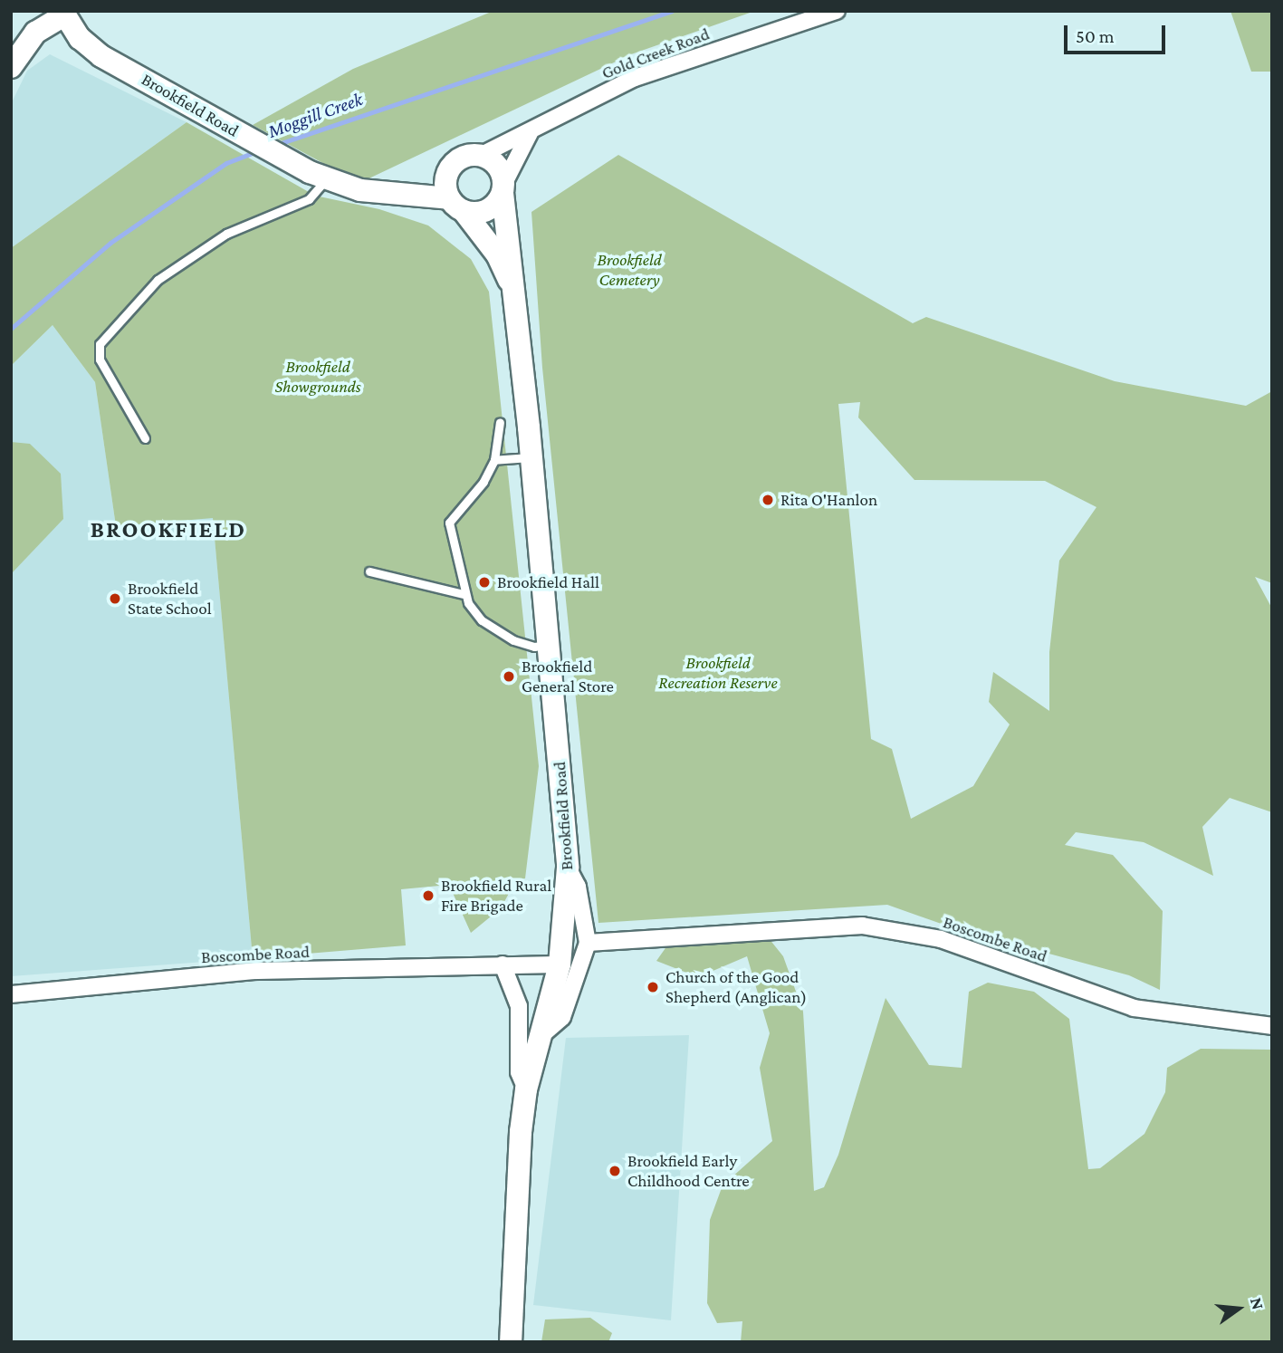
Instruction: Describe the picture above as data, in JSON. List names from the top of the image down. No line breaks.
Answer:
{"streets":{"main road":["Brookfield Road"],"street":["Gold Creek Road","Boscombe Road"]},"crossings":[["Gold Creek Road","Brookfield Road"],["Brookfield Road","Boscombe Road"]],"districts":["BROOKFIELD"],"water":["Moggill Creek"],"parks":["Brookfield Cemetery","Brookfield Showgrounds","Brookfield Recreation Reserve"],"places":["Rita O'Hanlon","Brookfield Hall","Brookfield State School","Brookfield General Store","Brookfield Rural Fire Brigade","Church of the Good Shepherd (Anglican)","Brookfield Early Childhood Centre"],"scale_bar":"50 m","north":"right"}
